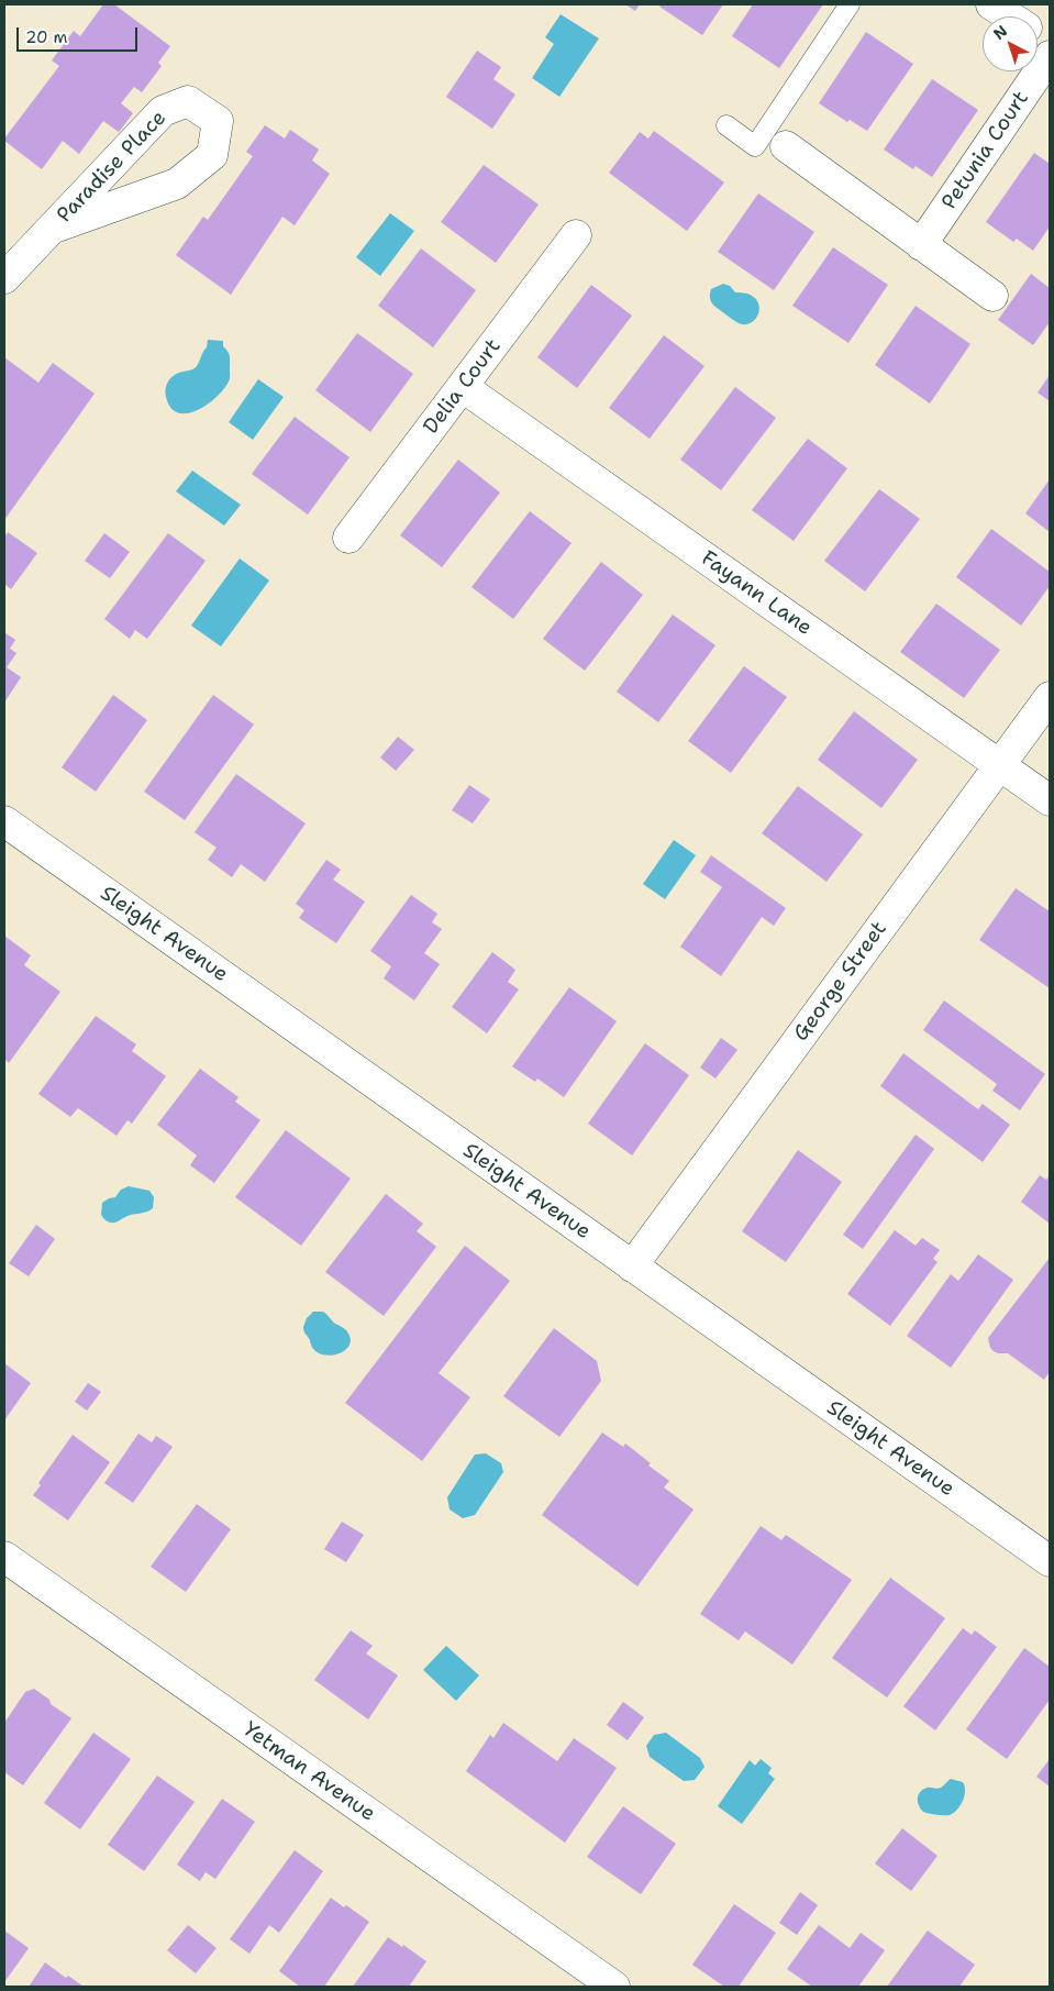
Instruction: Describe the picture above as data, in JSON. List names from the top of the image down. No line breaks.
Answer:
{"streets":{"street":["Petunia Court","Paradise Place","Delia Court","Fayann Lane","Sleight Avenue","George Street","Yetman Avenue"]},"crossings":[["Delia Court","Fayann Lane"],["Fayann Lane","George Street"],["Sleight Avenue","George Street"]],"scale_bar":"20 m","north":"top left"}
